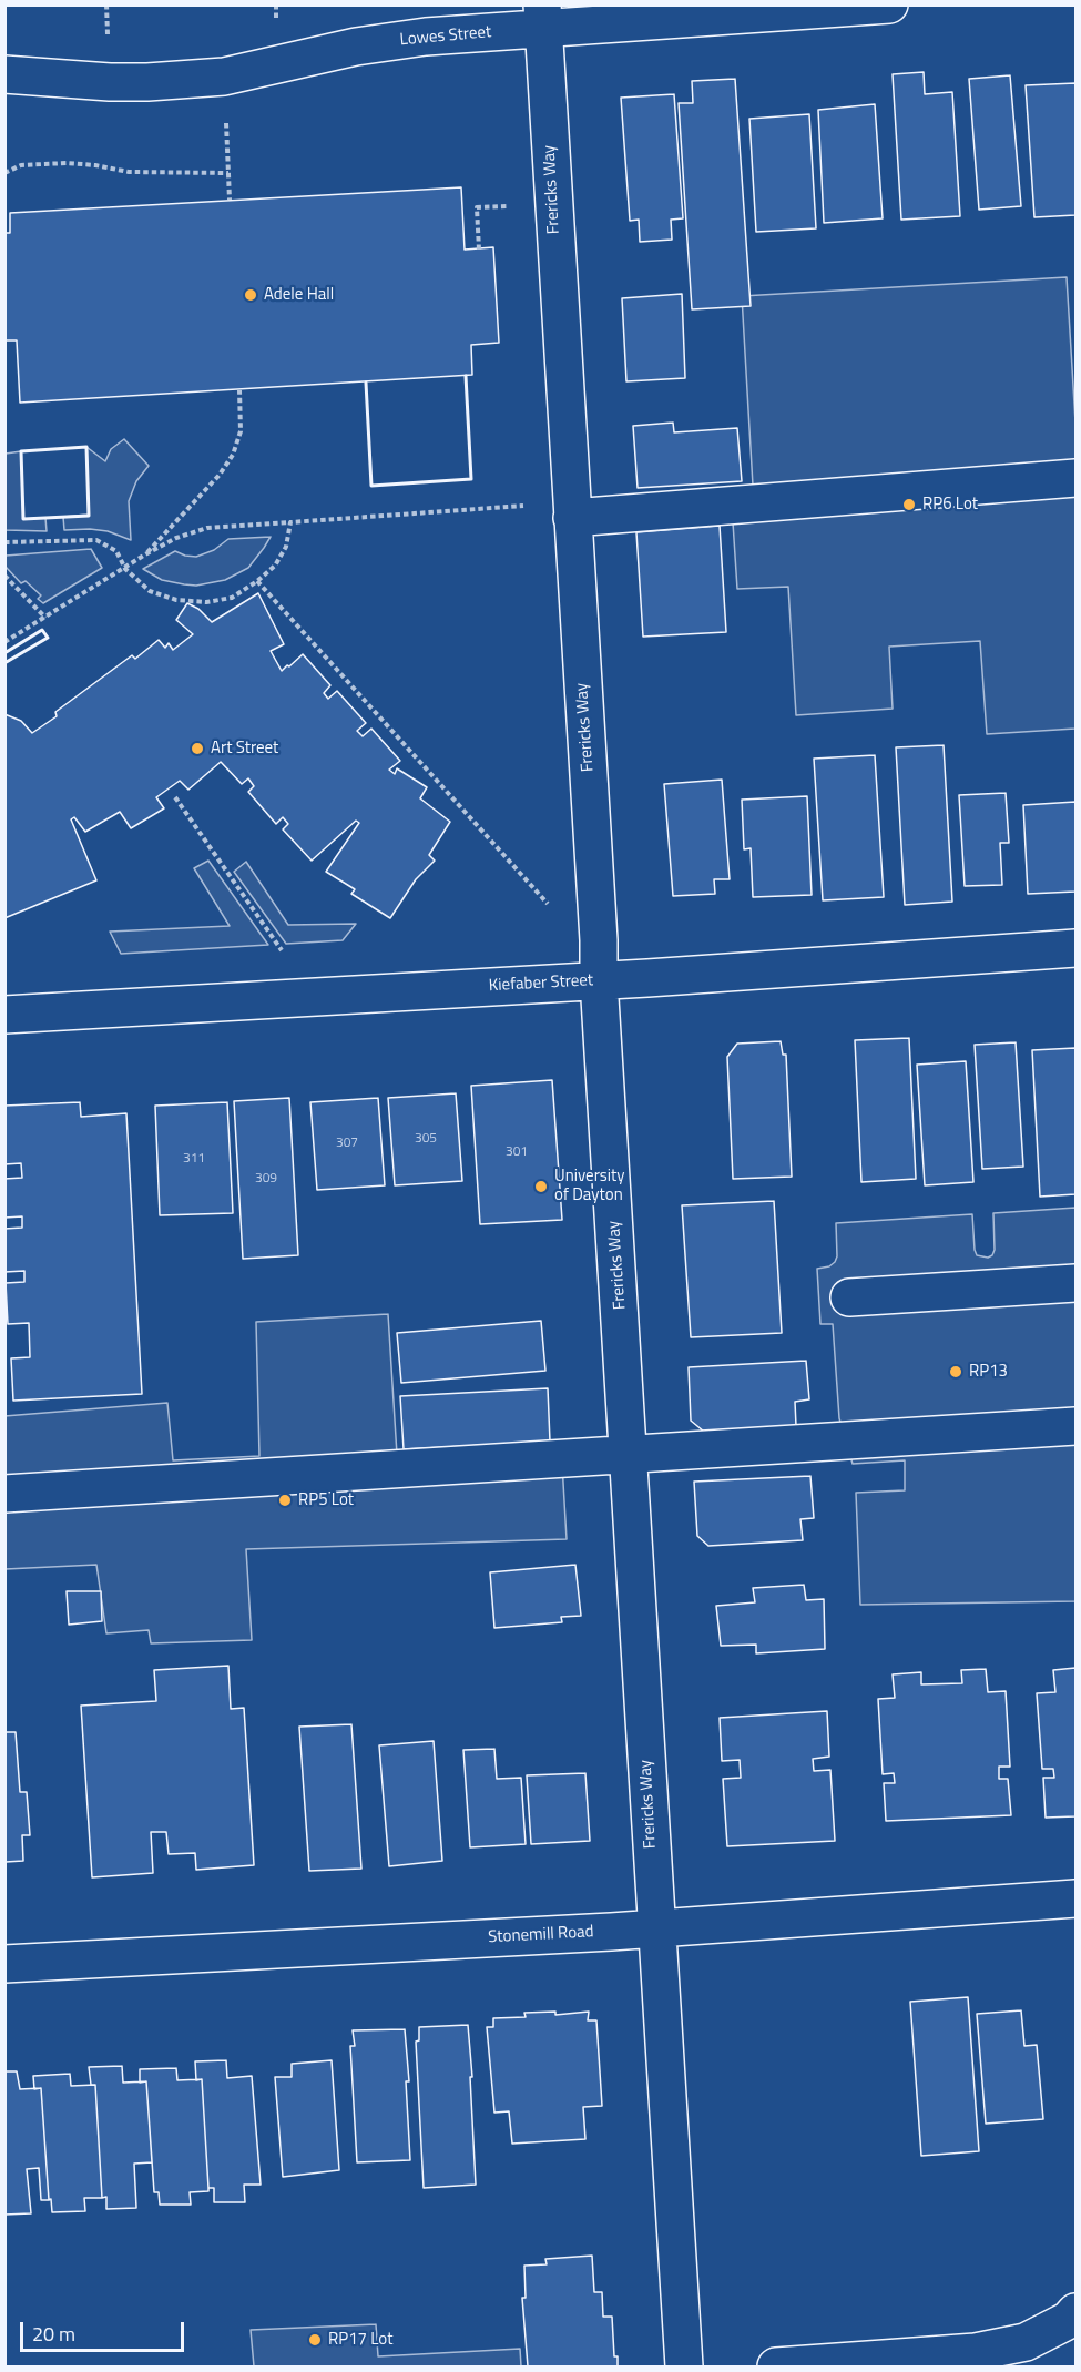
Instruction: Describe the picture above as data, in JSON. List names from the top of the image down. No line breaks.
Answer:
{"streets":{"street":["Lowes Street","Frericks Way","Kiefaber Street","Stonemill Road"]},"crossings":[["Lowes Street","Frericks Way"],["Frericks Way","Kiefaber Street"],["Frericks Way","Stonemill Road"]],"places":["Adele Hall","RP6 Lot","Art Street","University of Dayton","RP13","RP5 Lot","RP17 Lot"],"house_numbers":["305","307","301","311","309"],"scale_bar":"20 m"}
